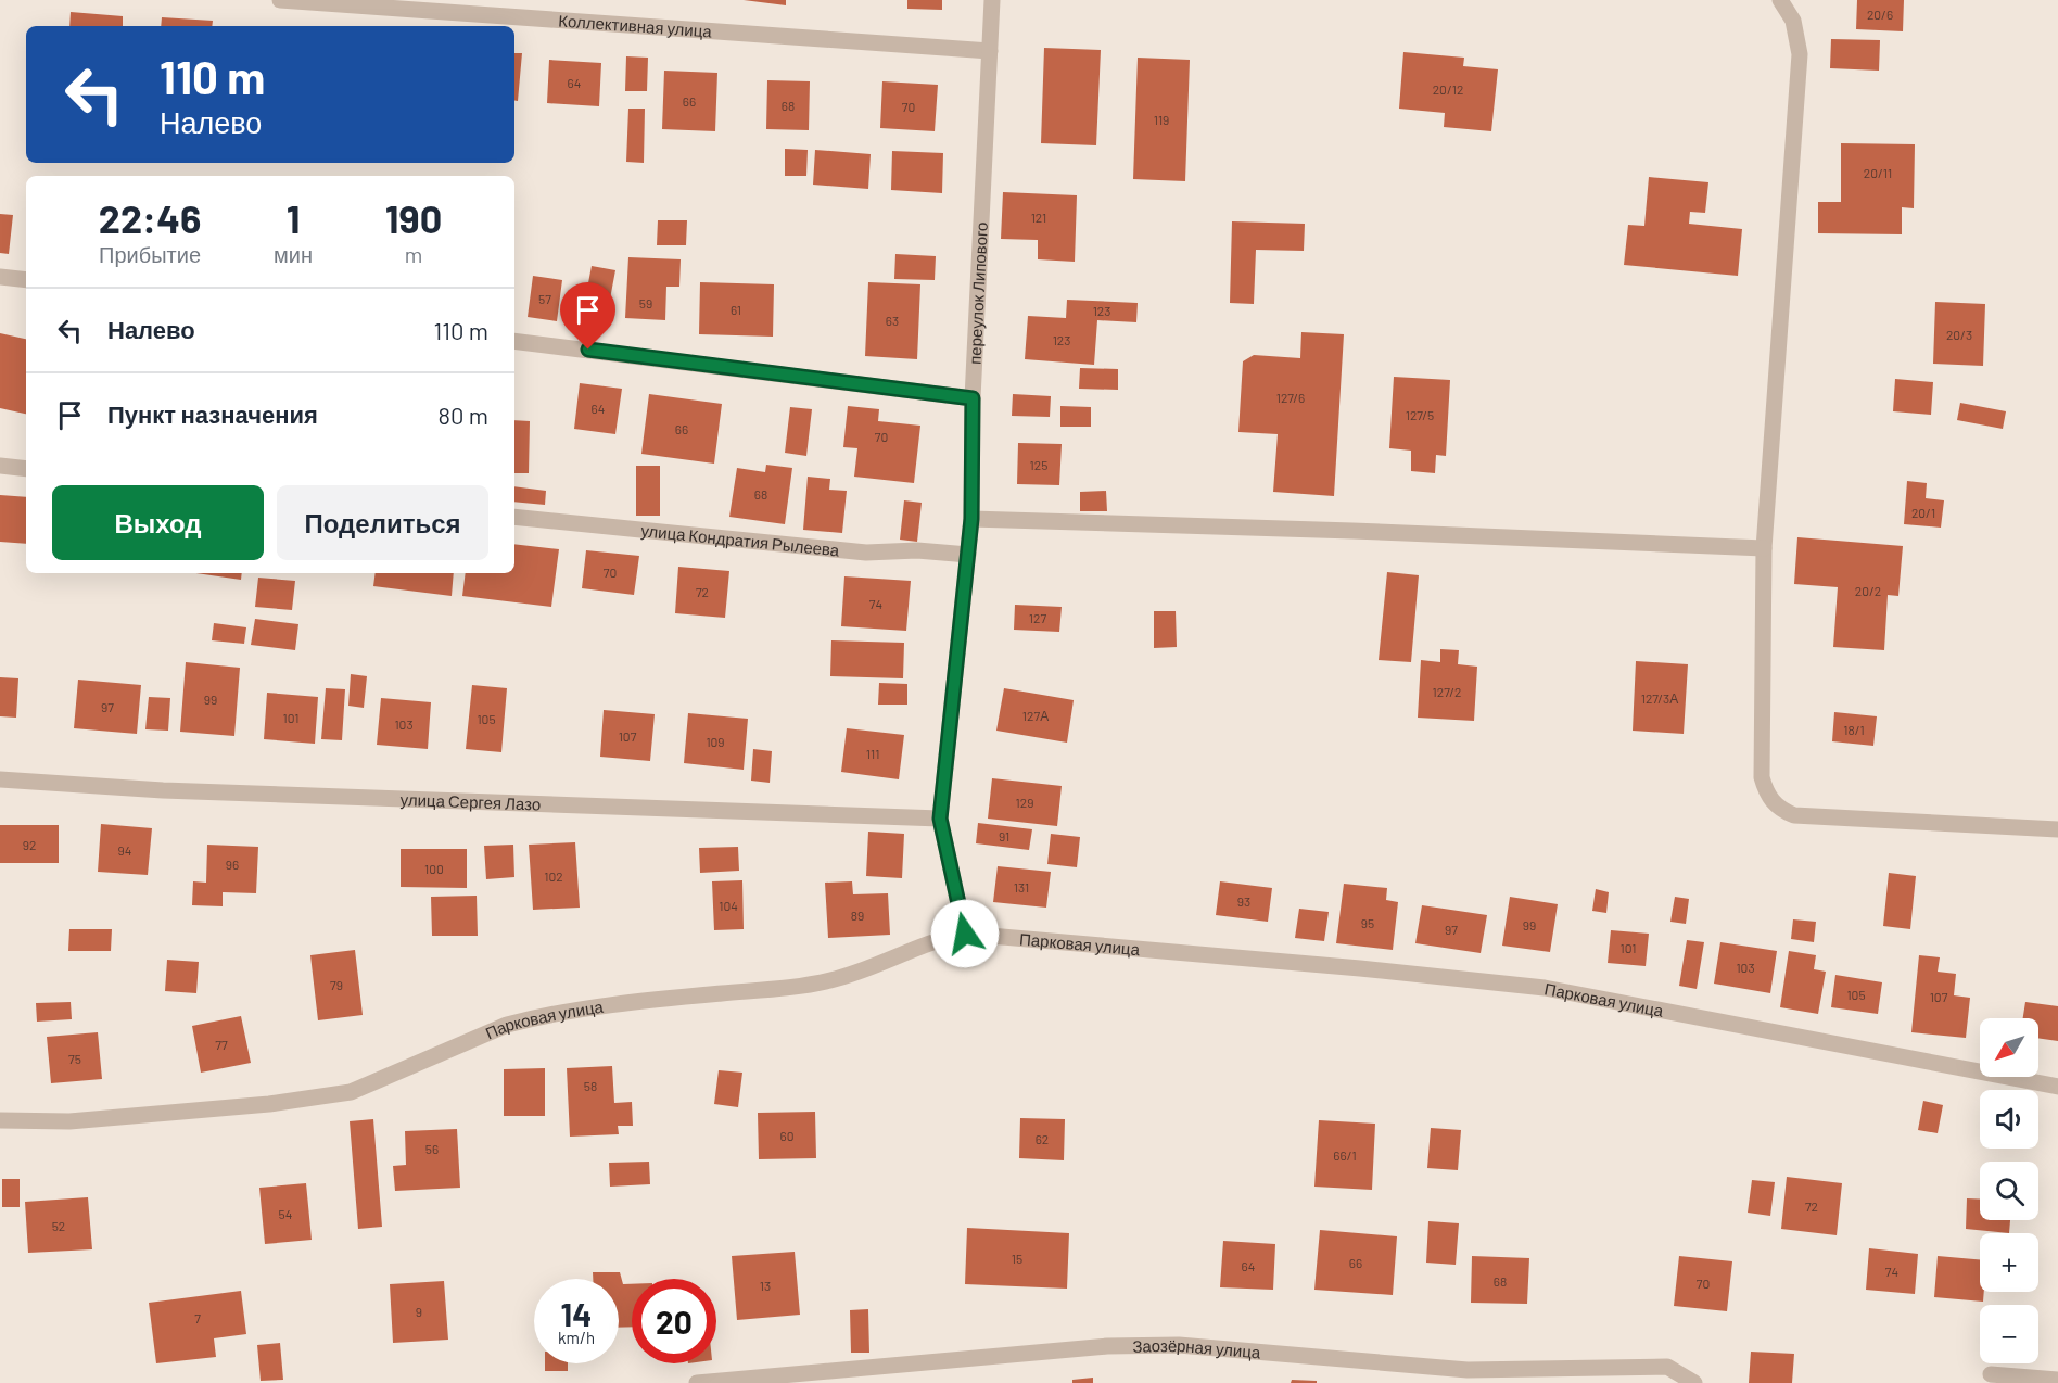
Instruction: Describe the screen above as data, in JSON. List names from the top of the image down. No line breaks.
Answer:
{"streets":{"lane":["Коллективная улица","переулок Липового","улица Кондратия Рылеева","улица Сергея Лазо","Парковая улица","Заозёрная улица"]},"crossings":[["Коллективная улица","переулок Липового"],["переулок Липового","улица Кондратия Рылеева"],["переулок Липового","улица Сергея Лазо"],["переулок Липового","Парковая улица"]],"house_numbers":["20/6","64","20/12","66","68","70","119","20/11","121","57","59","61","123","63","20/3","123","127/6","64","127/5","66","70","125","68","20/1","70","20/2","72","74","127","127/2","127/3А","99","97","127А","101","105","103","18/1","107","109","111","129","91","92","94","96","100","102","131","93","104","89","95","99","97","101","103","79","105","107","77","75","58","60","62","56","66/1","72","54","52","15","66","64","74","68","70","13","9","7"],"north":"bottom left","page":{"turn":["110 m","Налево"],"eta":["22:46","Прибытие","1","мин","190","m"],"list":[{"name":"Налево","value":"110 m"},{"name":"Пункт назначения","value":"80 m"}],"buttons":["Выход","Поделиться"],"map_buttons":["+","−"],"speed":"14 km/h","limit":"20"}}
